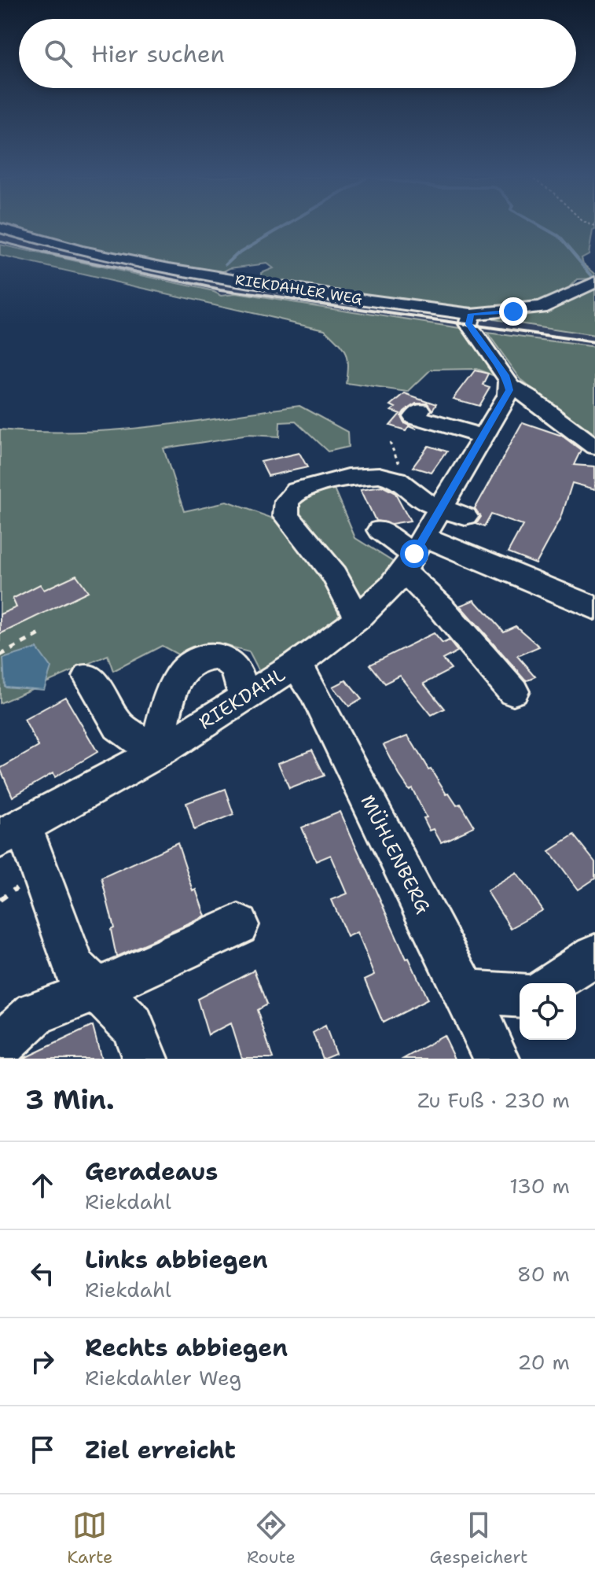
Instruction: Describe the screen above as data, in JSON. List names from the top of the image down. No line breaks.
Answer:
{"streets":{"street":["RIEKDAHLER WEG","RIEKDAHL","MÜHLENBERG"]},"crossings":[["RIEKDAHL","MÜHLENBERG"]],"page":{"search":"Hier suchen","heading":["3 Min.","Zu Fuß · 230 m"],"list":[["Geradeaus","Riekdahl","130 m"],["Links abbiegen","Riekdahl","80 m"],["Rechts abbiegen","Riekdahler Weg","20 m"],"Ziel erreicht"],"nav":["Karte","Route","Gespeichert"]}}
